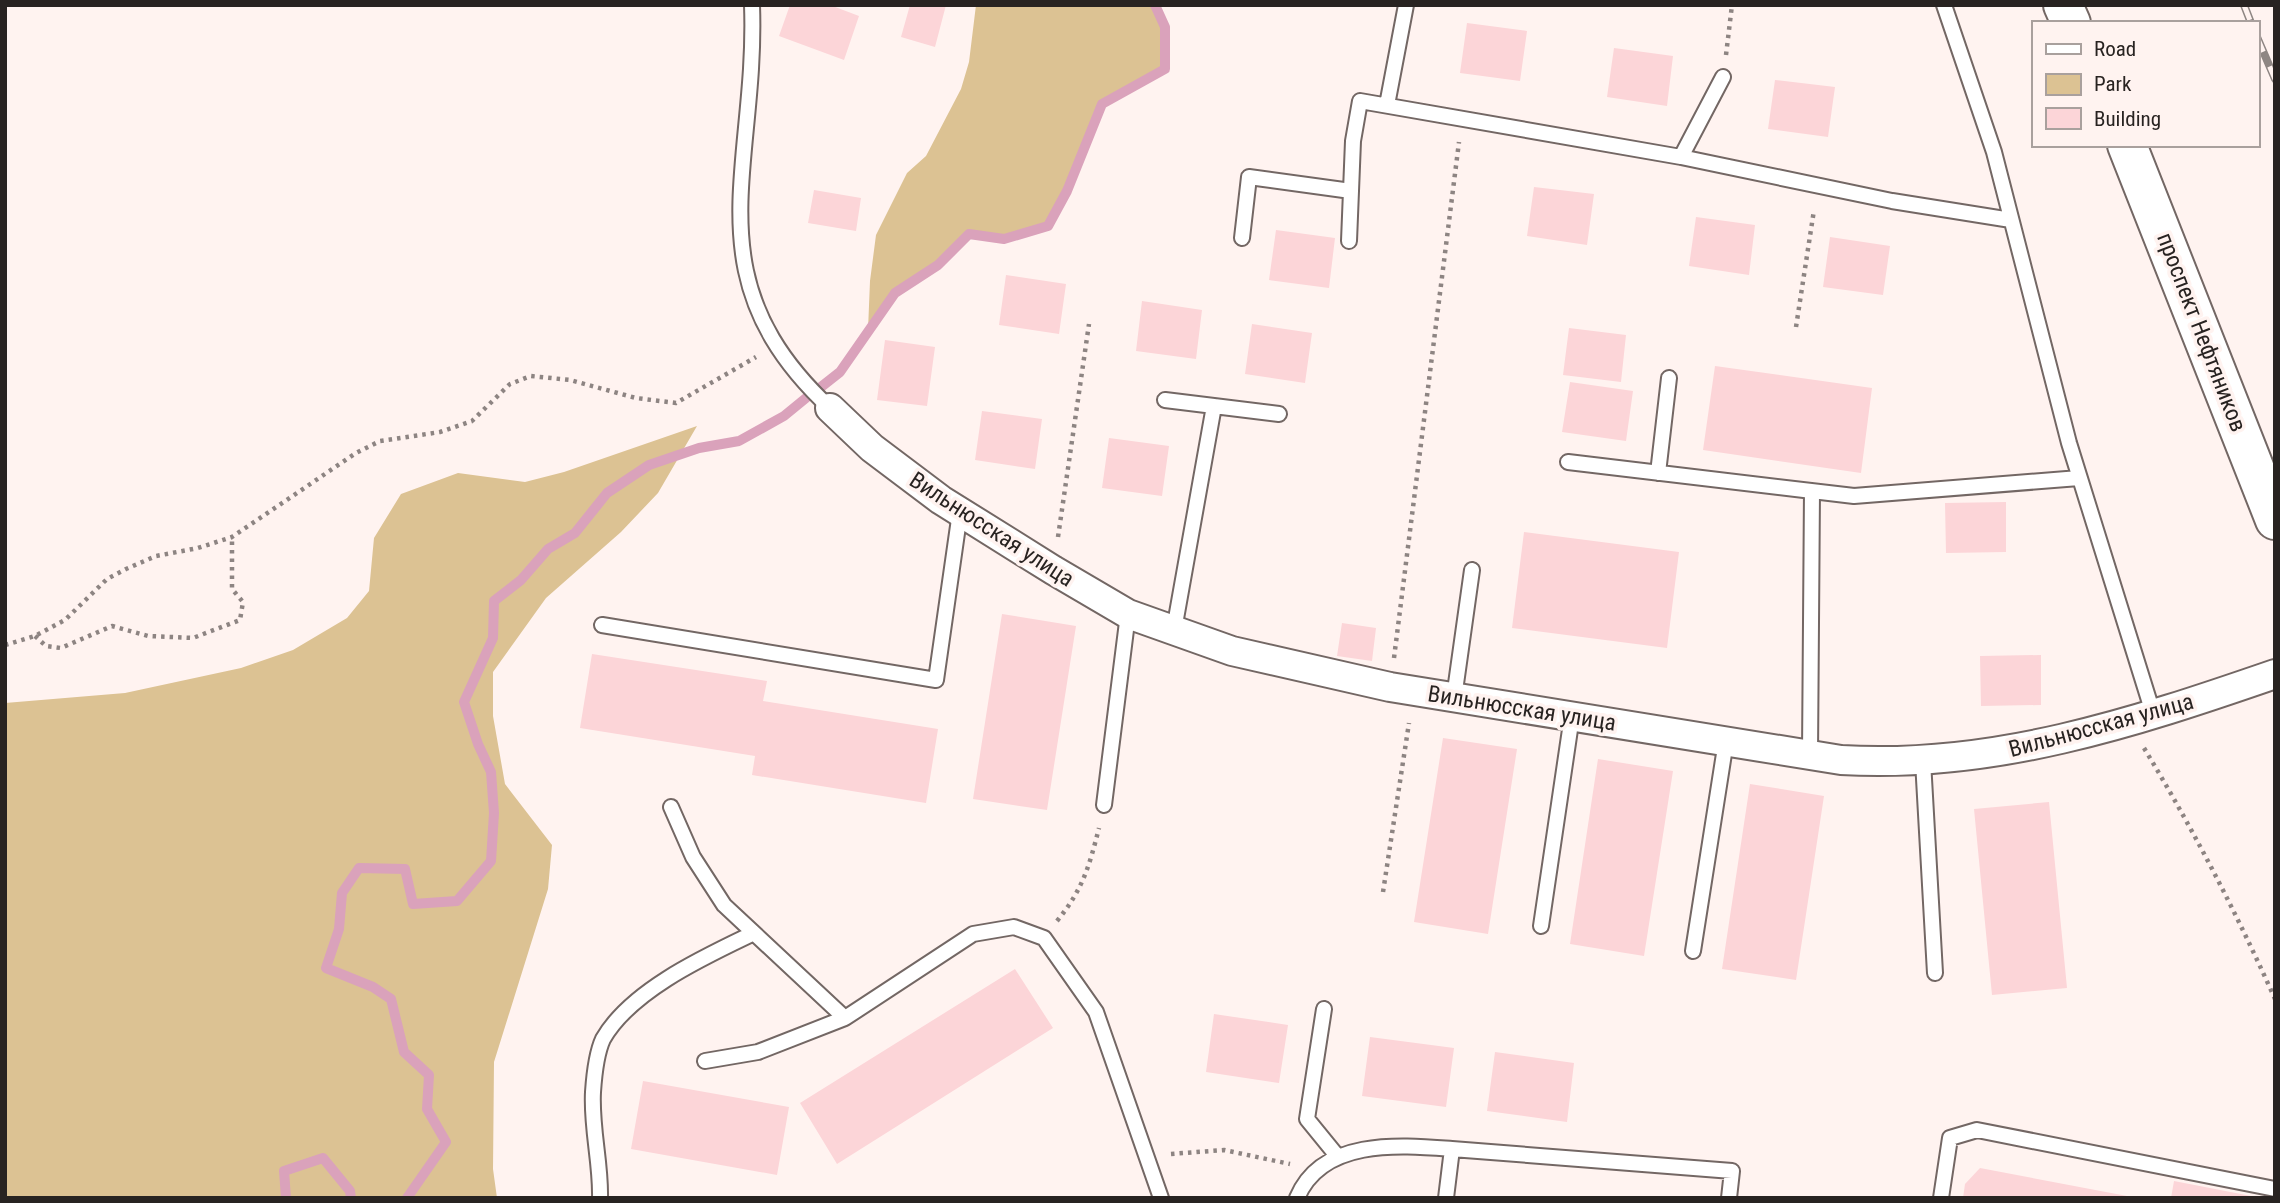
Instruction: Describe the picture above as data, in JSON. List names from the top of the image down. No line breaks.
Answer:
{"streets":{"main road":["проспект Нефтяников"],"street":["Вильнюсская улица"]},"legend":["Road","Park","Building"]}
